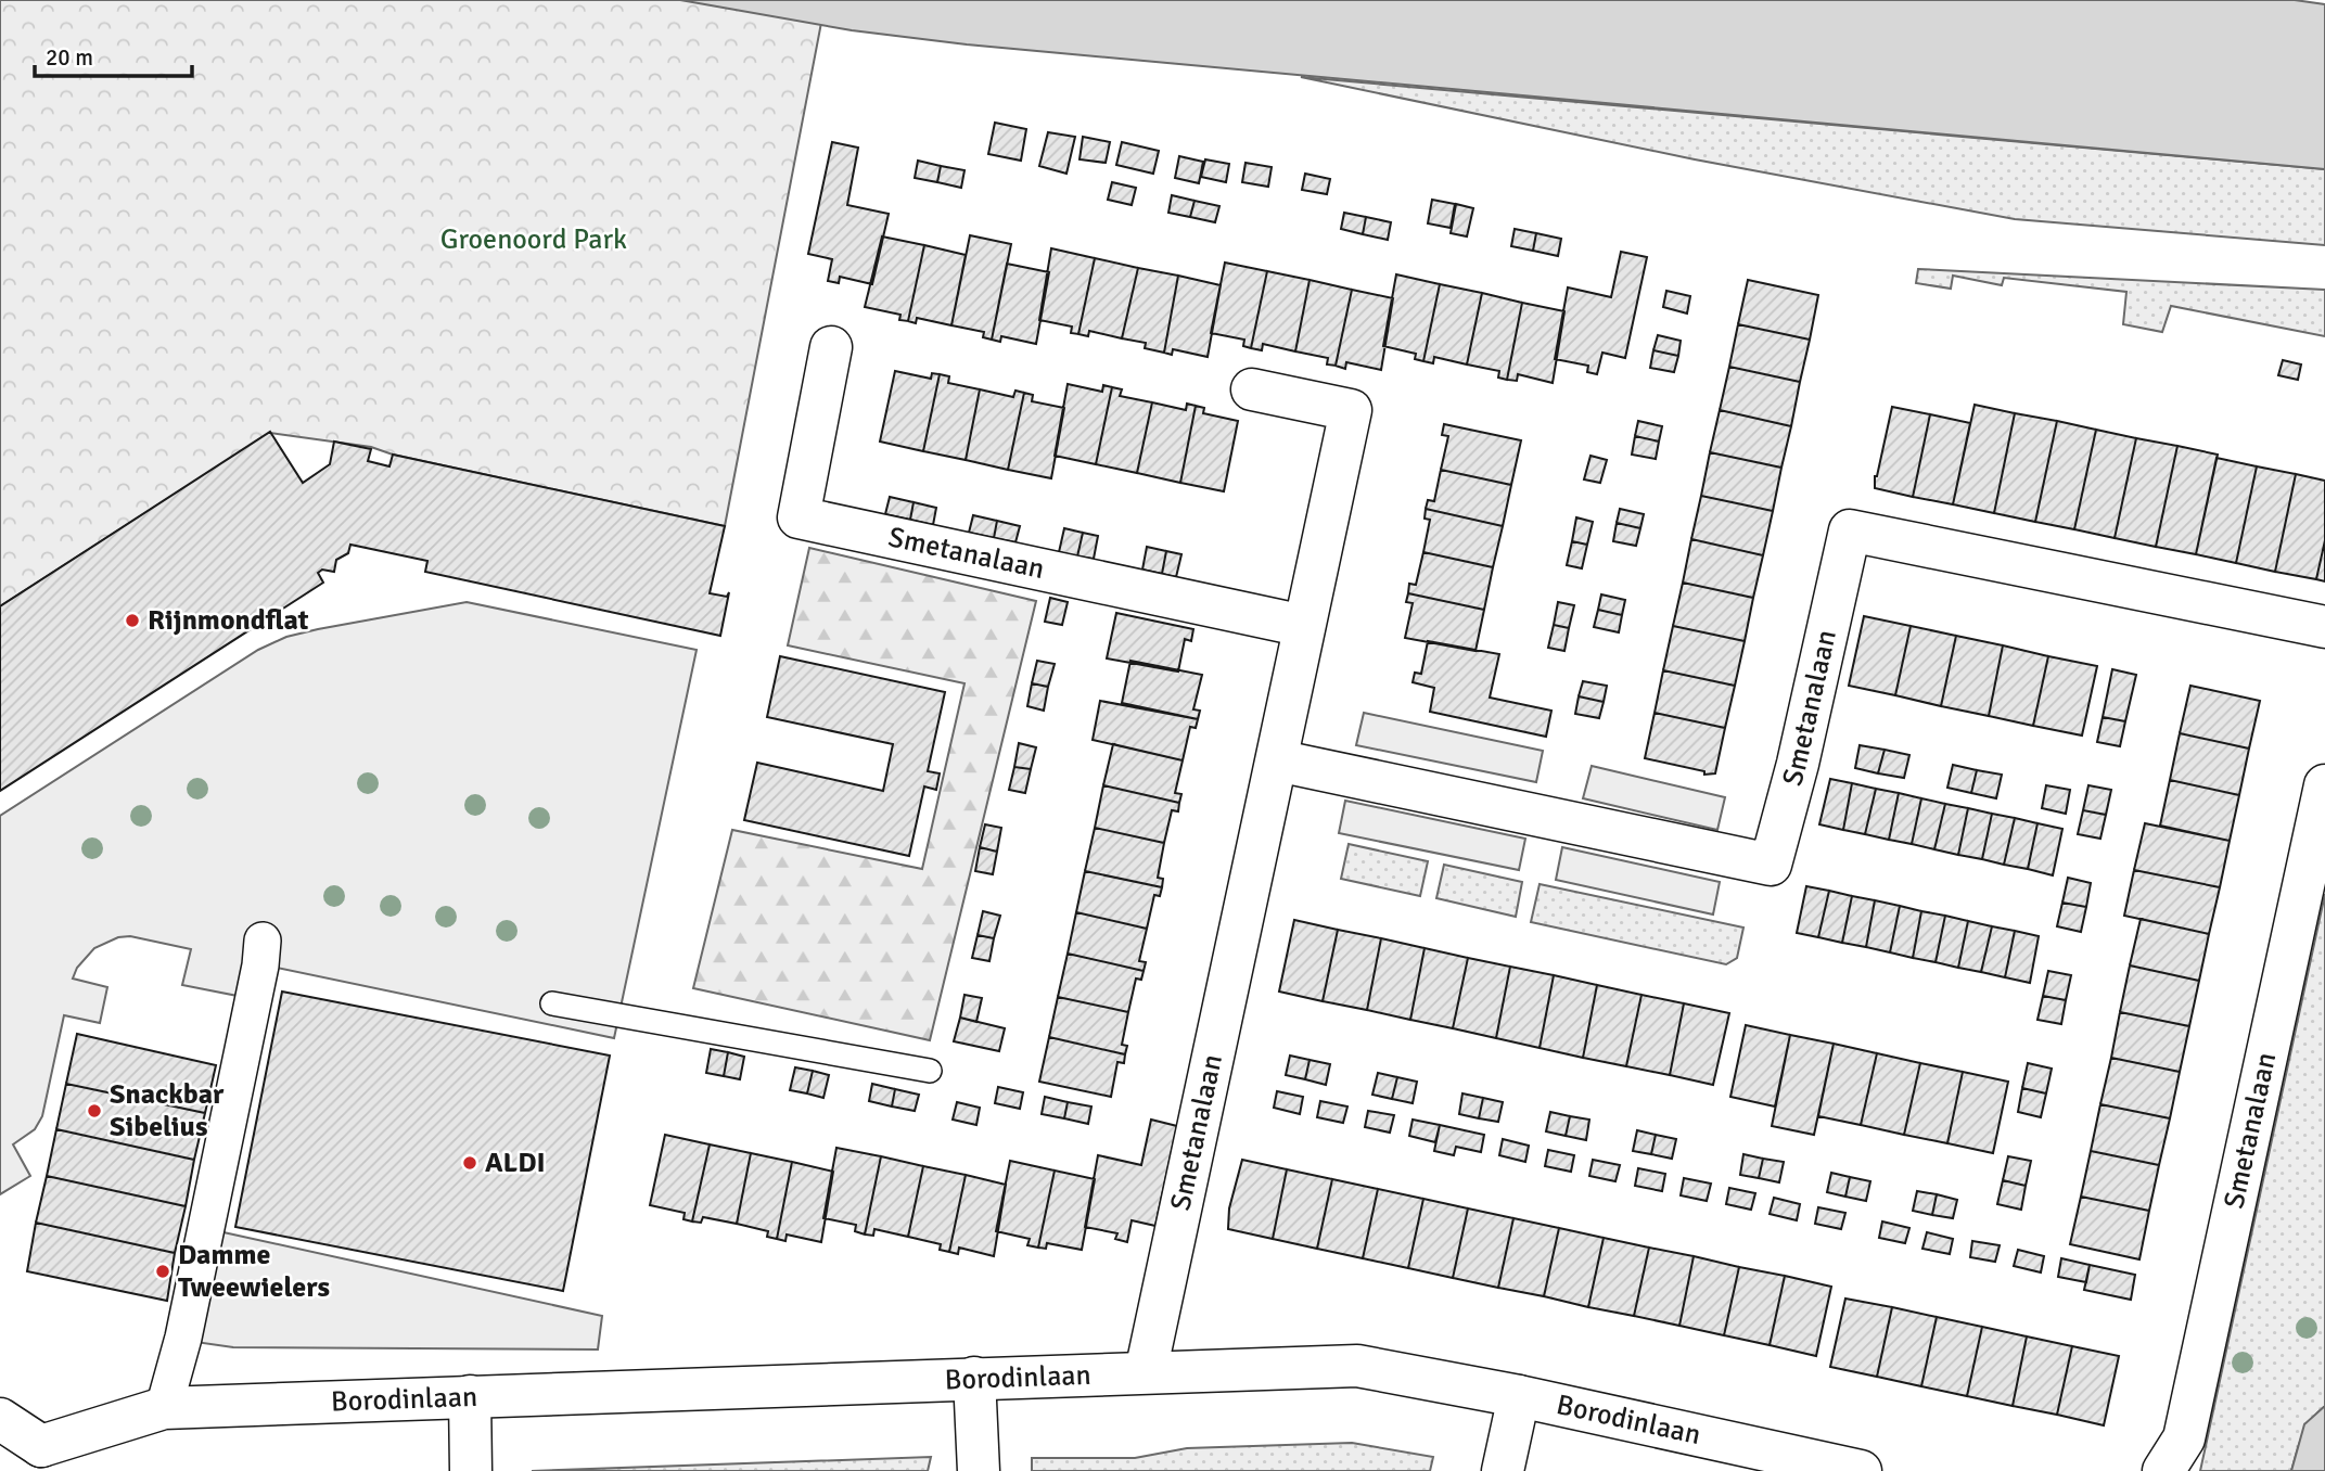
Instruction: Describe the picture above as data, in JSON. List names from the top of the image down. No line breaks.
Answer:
{"streets":{"street":["Smetanalaan","Borodinlaan"]},"crossings":[["Smetanalaan","Borodinlaan"]],"parks":["Groenoord Park"],"places":["Rijnmondflat","Snackbar Sibelius","ALDI","Damme Tweewielers"],"scale_bar":"20 m"}
